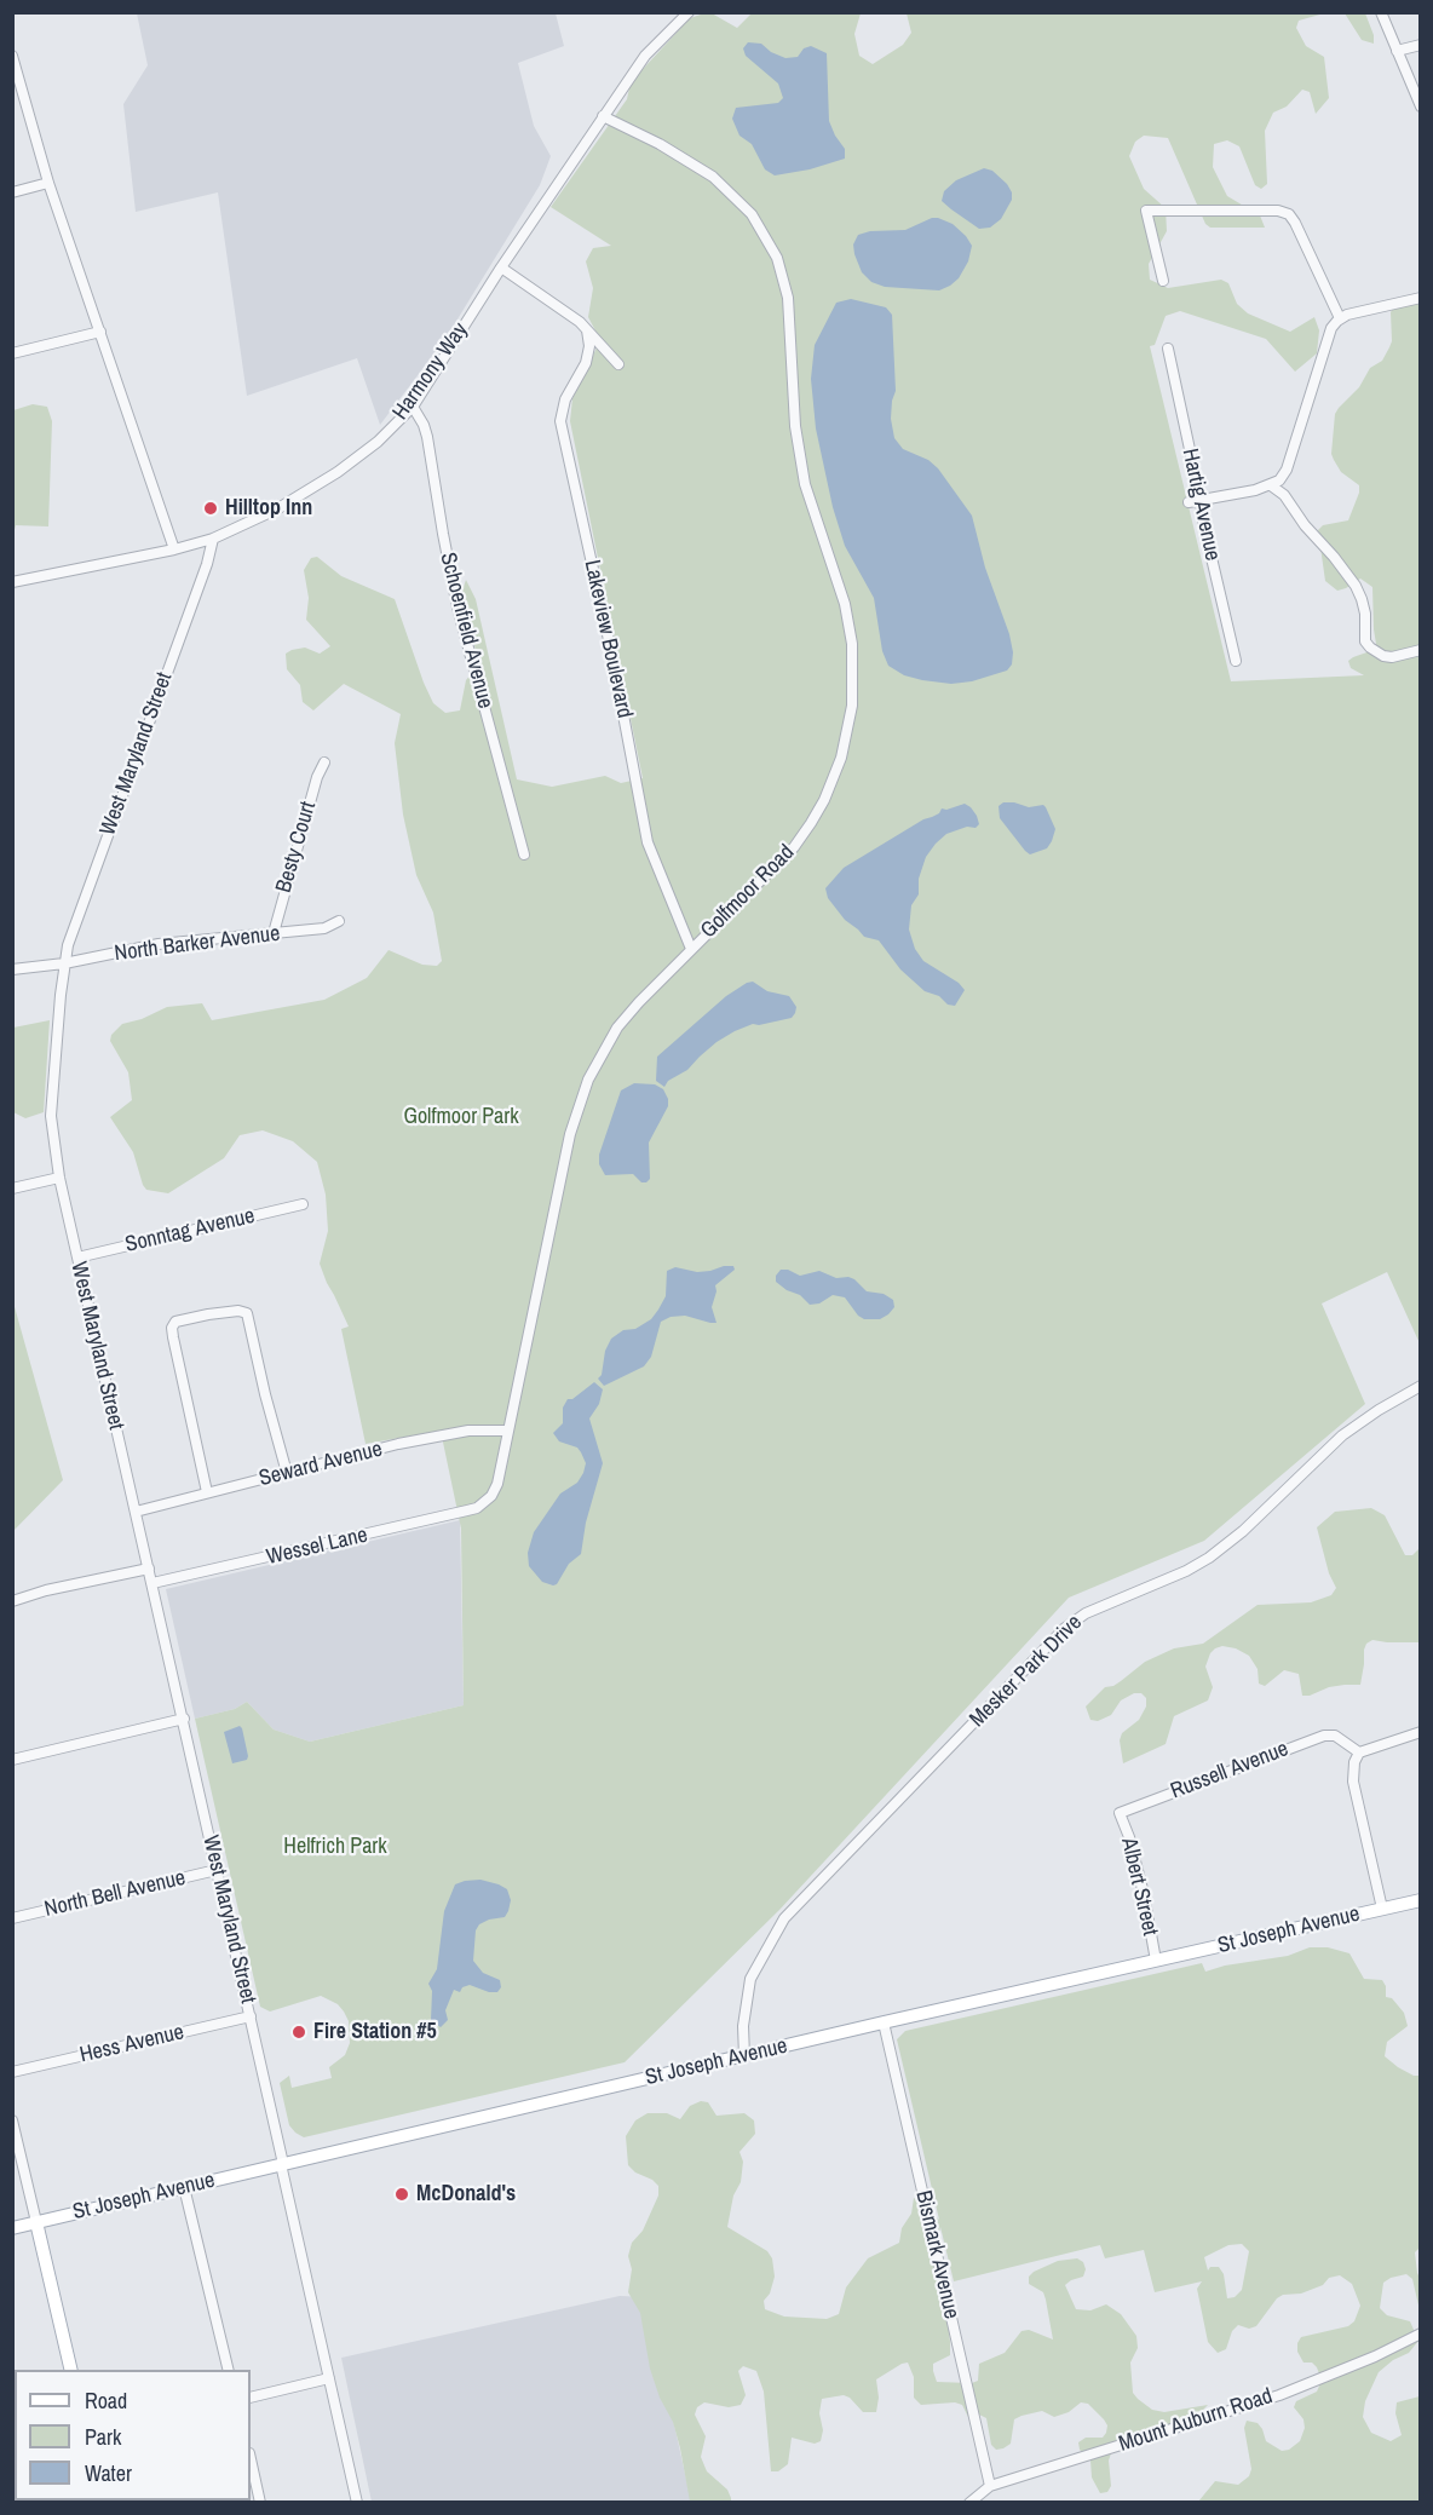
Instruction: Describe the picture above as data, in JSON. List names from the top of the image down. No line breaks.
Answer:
{"streets":{"main road":["St Joseph Avenue"],"street":["Harmony Way","Hartig Avenue","Schoenfield Avenue","Lakeview Boulevard","West Maryland Street","Besty Court","Golfmoor Road","North Barker Avenue","Sonntag Avenue","Seward Avenue","Wessel Lane","Mesker Park Drive","Russell Avenue","Albert Street","North Bell Avenue","Hess Avenue","Bismark Avenue","Mount Auburn Road"]},"crossings":[["Harmony Way","Schoenfield Avenue"],["Harmony Way","West Maryland Street"],["Harmony Way","Golfmoor Road"],["Lakeview Boulevard","Golfmoor Road"],["West Maryland Street","North Barker Avenue"],["West Maryland Street","Sonntag Avenue"],["West Maryland Street","Seward Avenue"],["West Maryland Street","Wessel Lane"],["West Maryland Street","North Bell Avenue"],["West Maryland Street","St Joseph Avenue"],["West Maryland Street","Hess Avenue"],["Besty Court","North Barker Avenue"],["Golfmoor Road","Seward Avenue"],["Golfmoor Road","Wessel Lane"],["Mesker Park Drive","St Joseph Avenue"],["Russell Avenue","Albert Street"],["Albert Street","St Joseph Avenue"],["St Joseph Avenue","Bismark Avenue"],["Bismark Avenue","Mount Auburn Road"]],"parks":["Golfmoor Park","Helfrich Park"],"places":["Hilltop Inn","Fire Station #5","McDonald's"],"legend":["Road","Park","Water"]}
